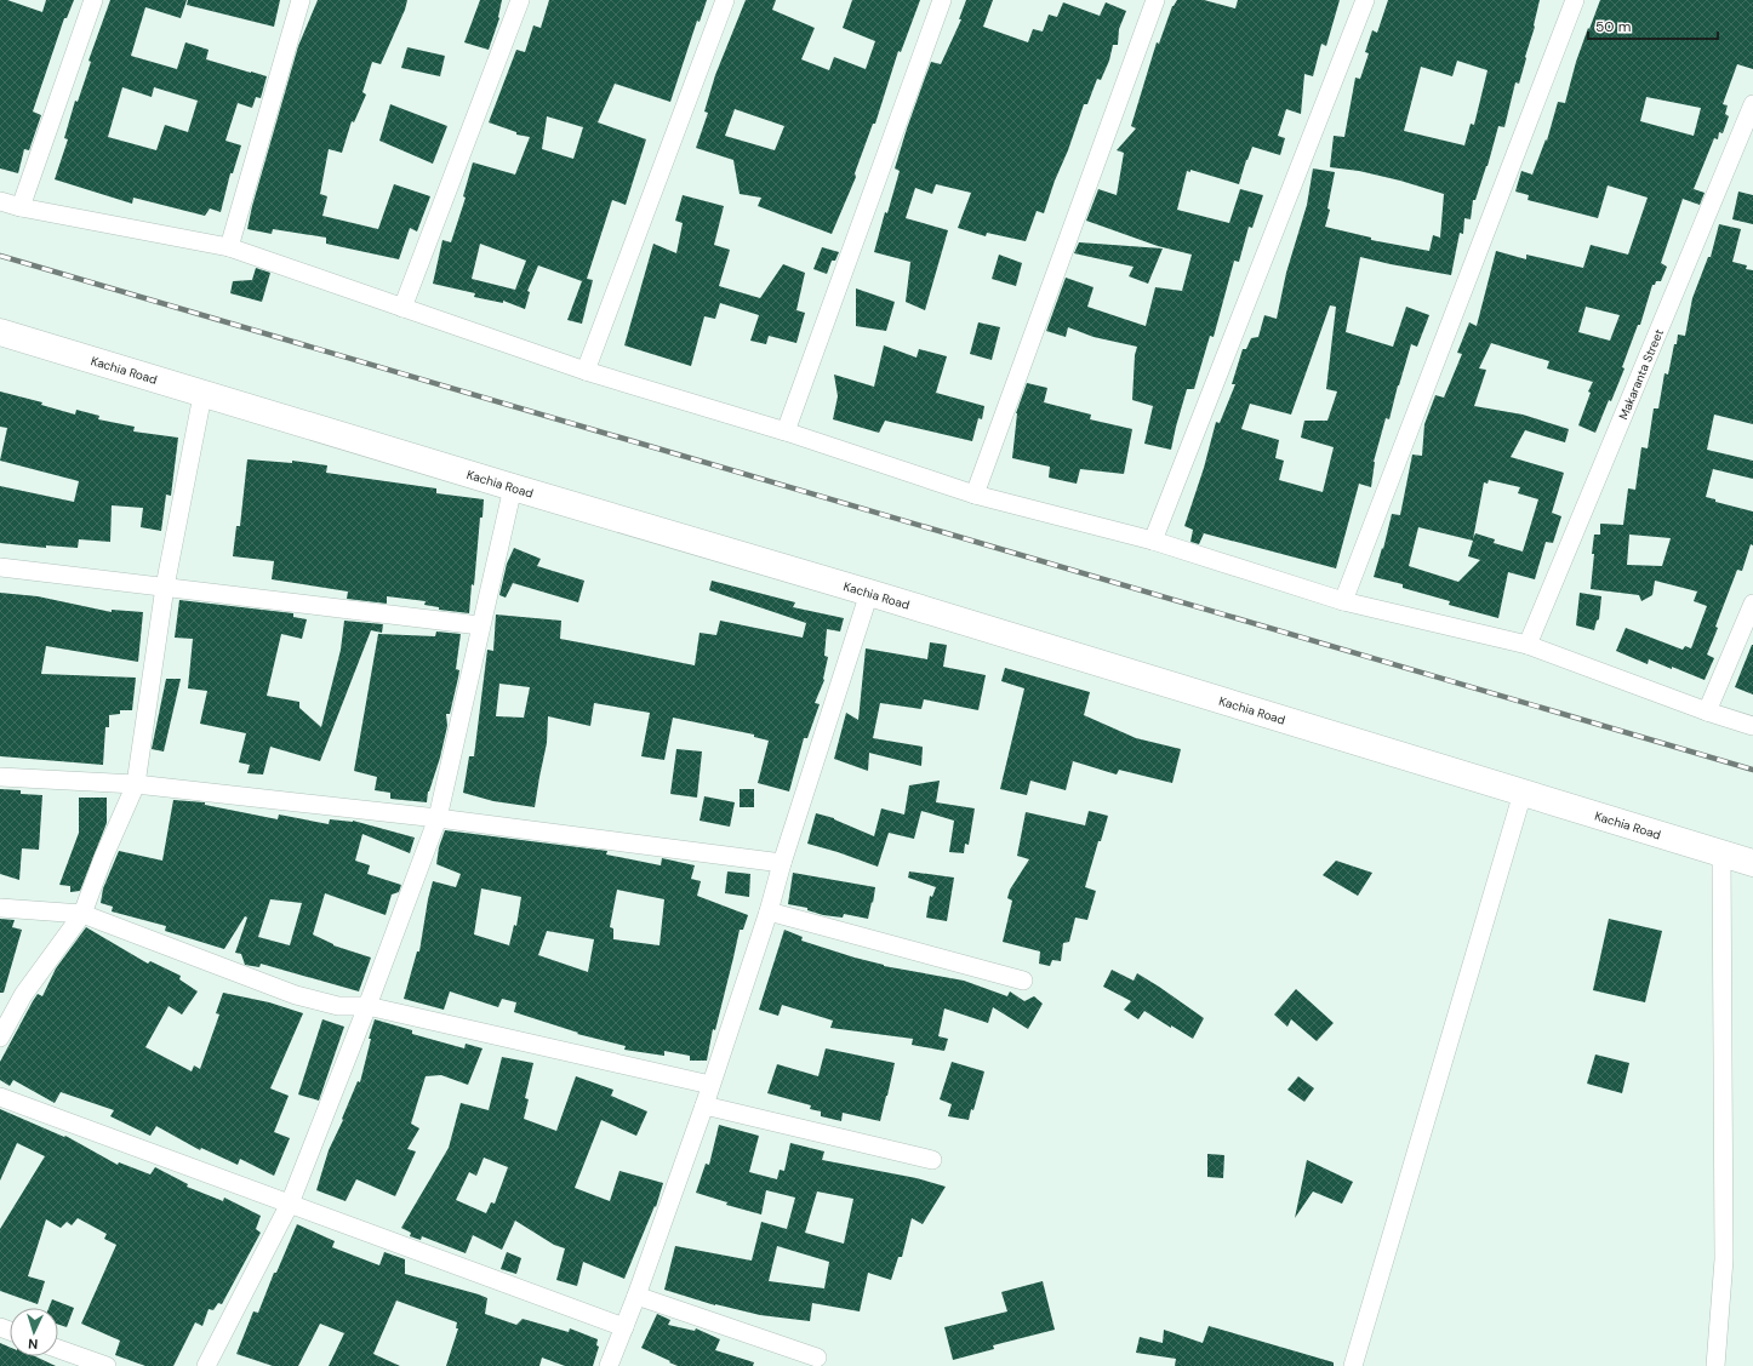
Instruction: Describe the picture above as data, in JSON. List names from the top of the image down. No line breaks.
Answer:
{"streets":{"main road":["Kachia Road"],"street":["Makaranta Street"]},"scale_bar":"50 m","north":"bottom"}
